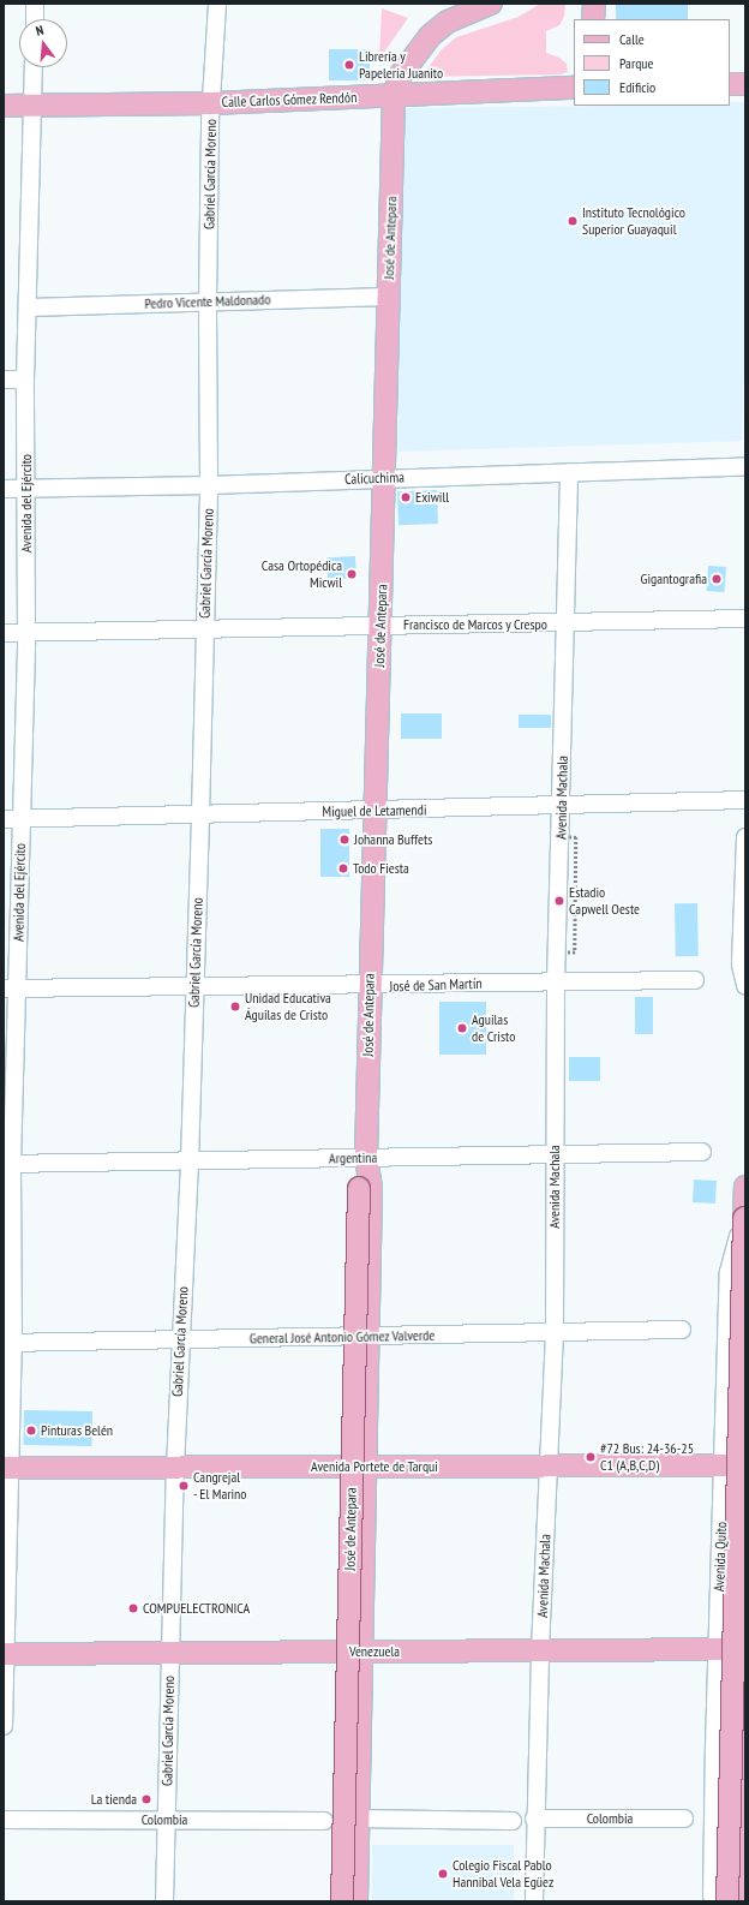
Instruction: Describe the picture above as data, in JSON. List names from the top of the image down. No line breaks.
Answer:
{"streets":{"main road":["Calle Carlos Gómez Rendón","José de Antepara","Avenida Portete de Tarqui","Avenida Quito","Venezuela"],"street":["Gabriel García Moreno","Pedro Vicente Maldonado","Calicuchima","Avenida del Ejército","Francisco de Marcos y Crespo","Avenida Machala","Miguel de Letamendi","José de San Martín","Argentina","General José Antonio Gómez Valverde","Colombia"]},"crossings":[["Calle Carlos Gómez Rendón","Gabriel García Moreno"],["Calle Carlos Gómez Rendón","José de Antepara"],["Calle Carlos Gómez Rendón","Avenida del Ejército"],["Gabriel García Moreno","Pedro Vicente Maldonado"],["Gabriel García Moreno","Calicuchima"],["Gabriel García Moreno","Francisco de Marcos y Crespo"],["Gabriel García Moreno","Miguel de Letamendi"],["Gabriel García Moreno","José de San Martín"],["Gabriel García Moreno","Argentina"],["Gabriel García Moreno","General José Antonio Gómez Valverde"],["Gabriel García Moreno","Avenida Portete de Tarqui"],["Gabriel García Moreno","Venezuela"],["Gabriel García Moreno","Colombia"],["José de Antepara","Pedro Vicente Maldonado"],["José de Antepara","Calicuchima"],["José de Antepara","Francisco de Marcos y Crespo"],["José de Antepara","Miguel de Letamendi"],["José de Antepara","José de San Martín"],["José de Antepara","Argentina"],["José de Antepara","General José Antonio Gómez Valverde"],["José de Antepara","Avenida Portete de Tarqui"],["José de Antepara","Venezuela"],["Pedro Vicente Maldonado","Avenida del Ejército"],["Calicuchima","Avenida del Ejército"],["Calicuchima","Avenida Machala"],["Avenida del Ejército","Francisco de Marcos y Crespo"],["Avenida del Ejército","Miguel de Letamendi"],["Avenida del Ejército","José de San Martín"],["Avenida del Ejército","Argentina"],["Avenida del Ejército","General José Antonio Gómez Valverde"],["Avenida del Ejército","Avenida Portete de Tarqui"],["Avenida del Ejército","Venezuela"],["Francisco de Marcos y Crespo","Avenida Machala"],["Avenida Machala","Miguel de Letamendi"],["Avenida Machala","José de San Martín"],["Avenida Machala","Argentina"],["Avenida Machala","General José Antonio Gómez Valverde"],["Avenida Machala","Avenida Portete de Tarqui"],["Avenida Machala","Venezuela"],["Avenida Machala","Colombia"],["Avenida Portete de Tarqui","Avenida Quito"],["Avenida Quito","Venezuela"]],"places":["Librería y Papelería Juanito","Instituto Tecnológico Superior Guayaquil","Exiwill","Casa Ortopédica Micwil","Gigantografia","Johanna Buffets","Todo Fiesta","Estadio Capwell Oeste","Unidad Educativa Águilas de Cristo","Aguilas de Cristo","Pinturas Belén","#72 Bus: 24-36-25 C1 (A,B,C,D)","Cangrejal - El Marino","COMPUELECTRONICA","La tienda","Colegio Fiscal Pablo Hannibal Vela Egüez"],"legend":["Calle","Parque","Edificio"],"north":"top"}
